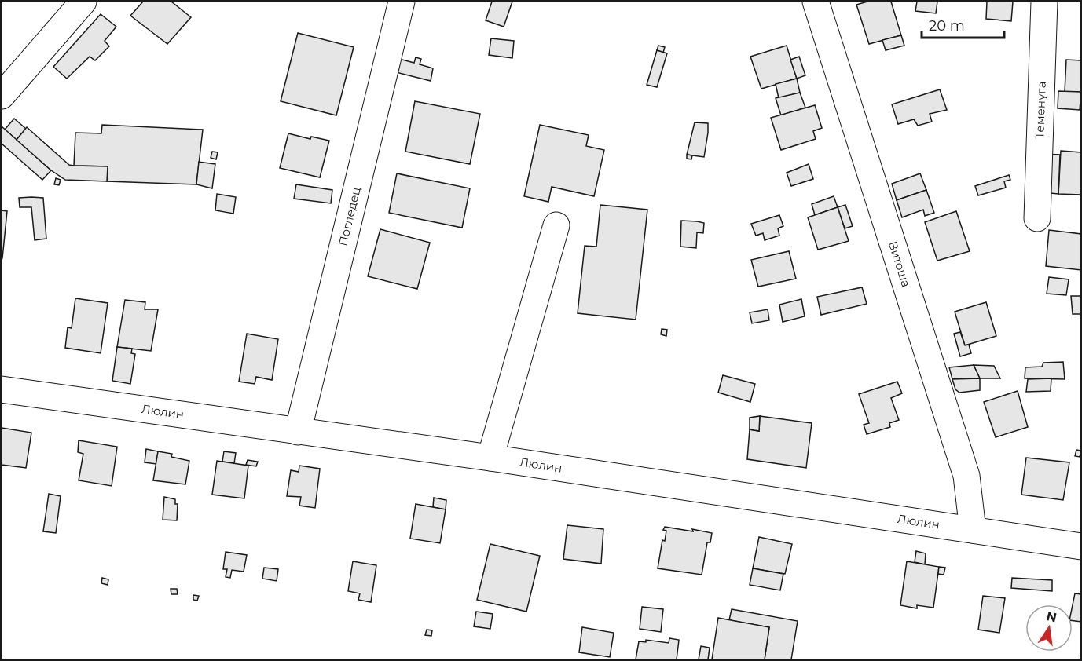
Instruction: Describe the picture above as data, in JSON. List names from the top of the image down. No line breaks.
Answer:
{"streets":{"street":["Теменуга","Погледец","Витоша","Люлин"]},"crossings":[["Погледец","Люлин"],["Витоша","Люлин"]],"scale_bar":"20 m","north":"top"}
